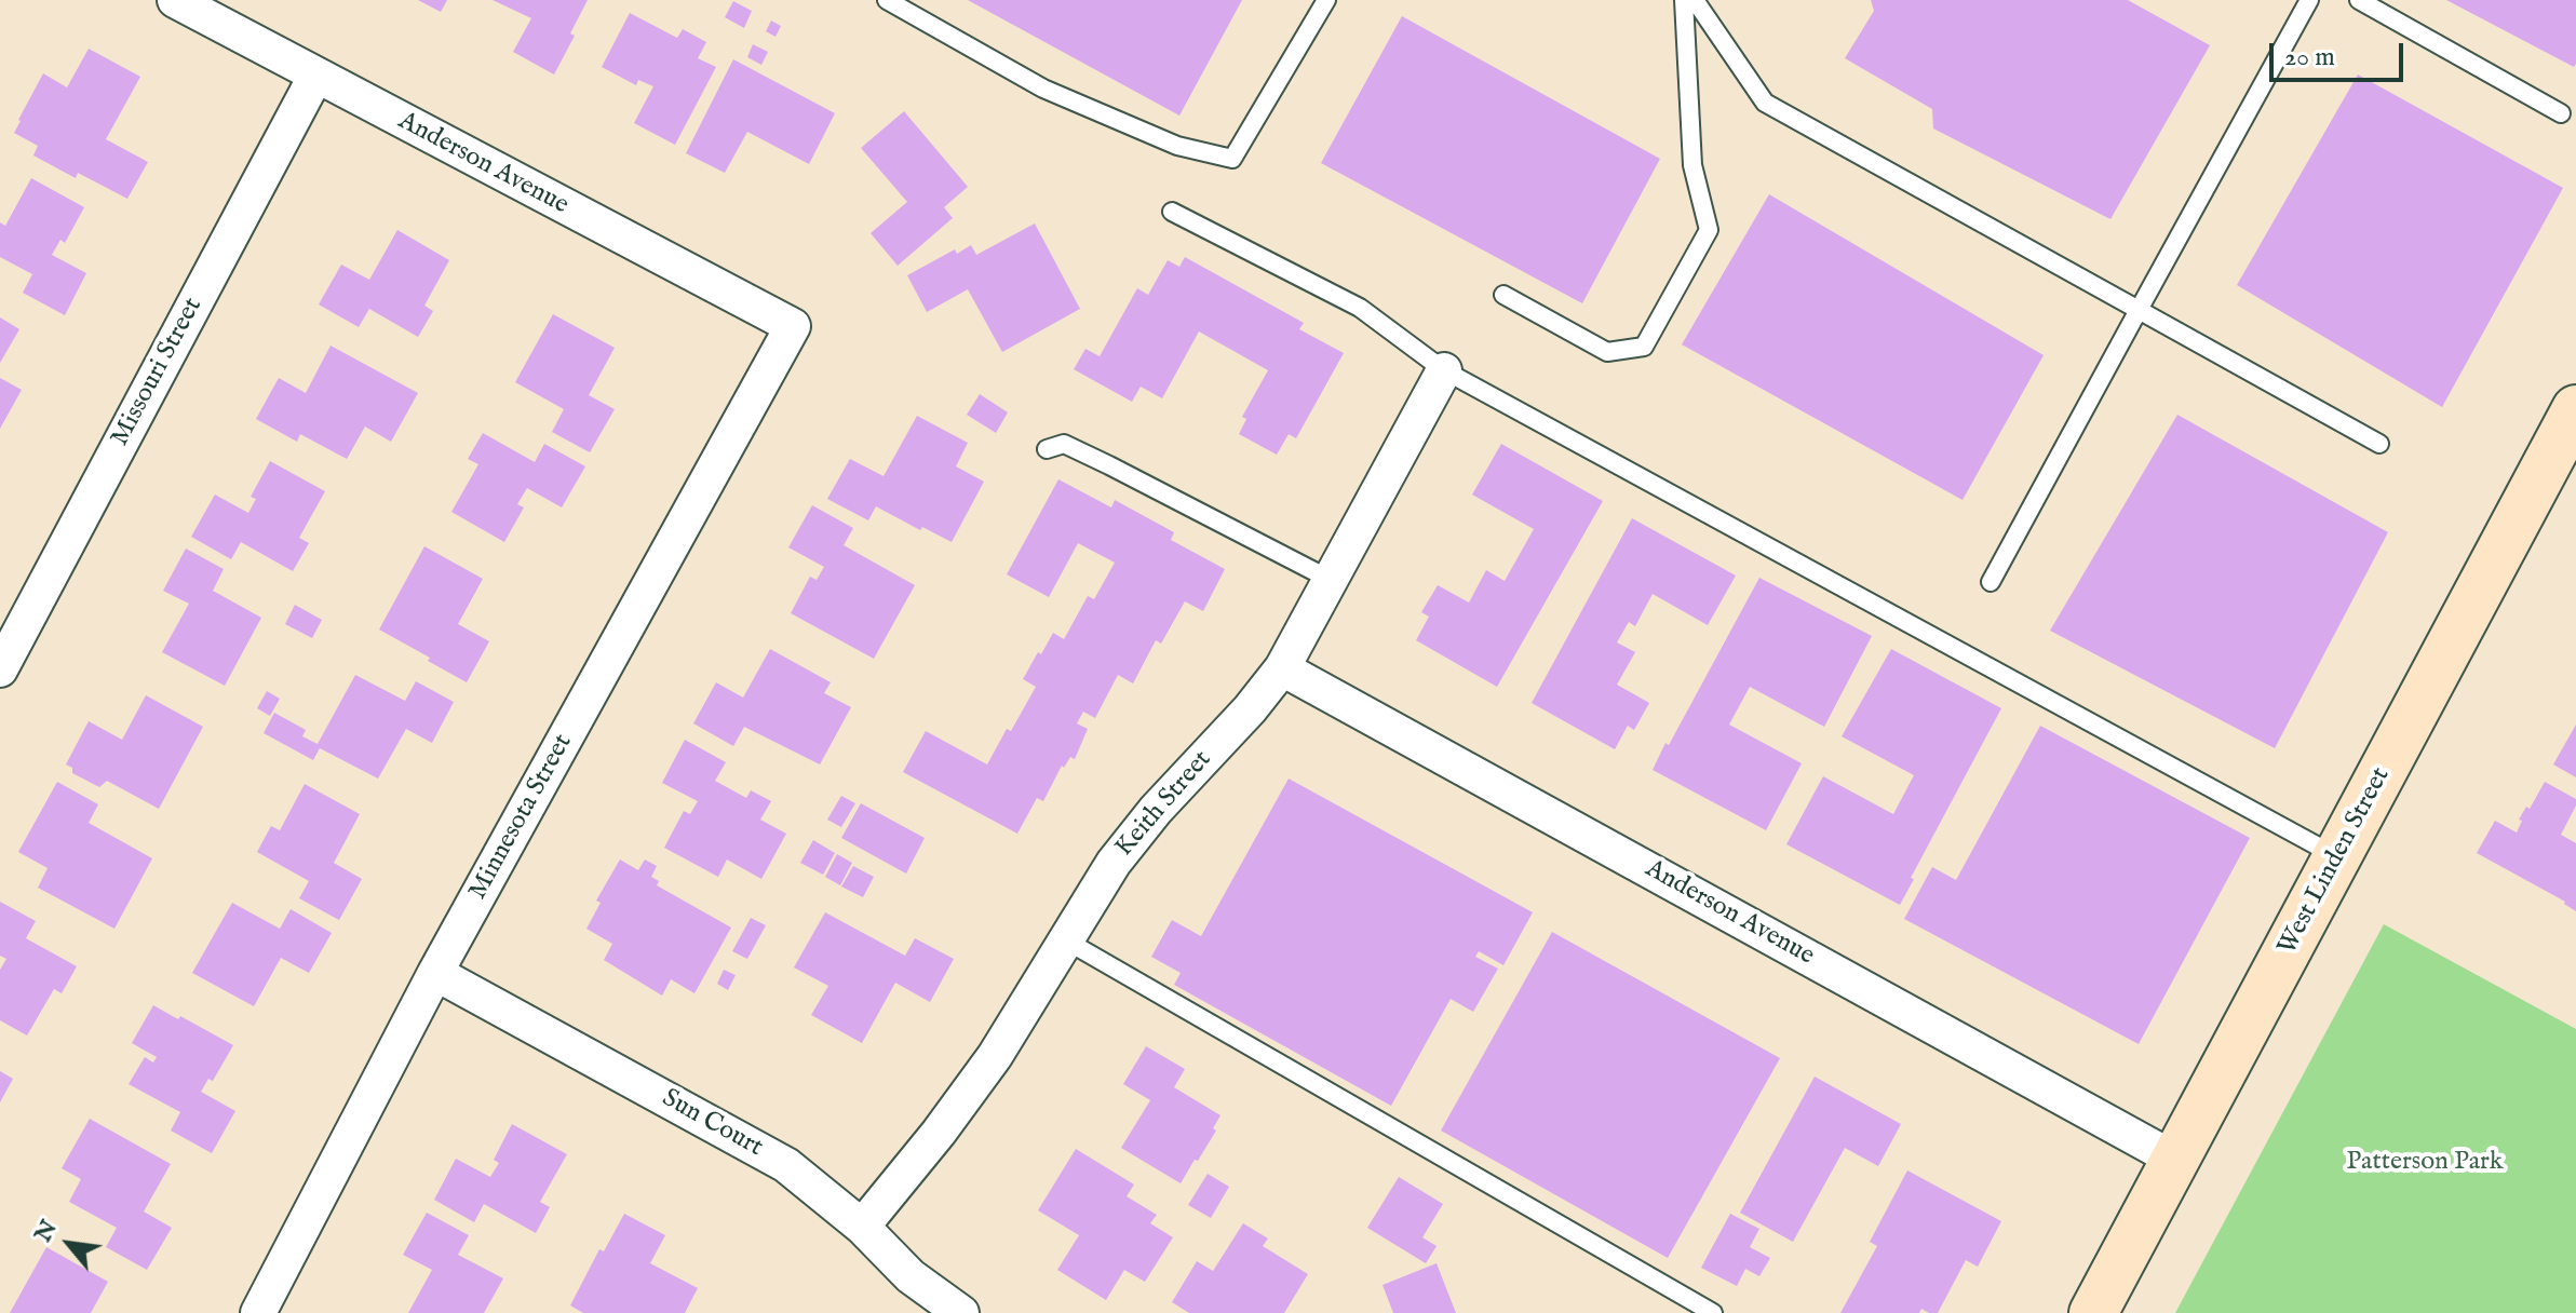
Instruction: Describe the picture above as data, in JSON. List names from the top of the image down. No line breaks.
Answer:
{"streets":{"street":["Anderson Avenue","Missouri Street","Keith Street","Minnesota Street","West Linden Street","Sun Court"]},"crossings":[["Anderson Avenue","Missouri Street"],["Anderson Avenue","Keith Street"],["Anderson Avenue","Minnesota Street"],["Anderson Avenue","West Linden Street"],["Keith Street","Sun Court"],["Minnesota Street","Sun Court"]],"parks":["Patterson Park"],"scale_bar":"20 m","north":"top left"}
